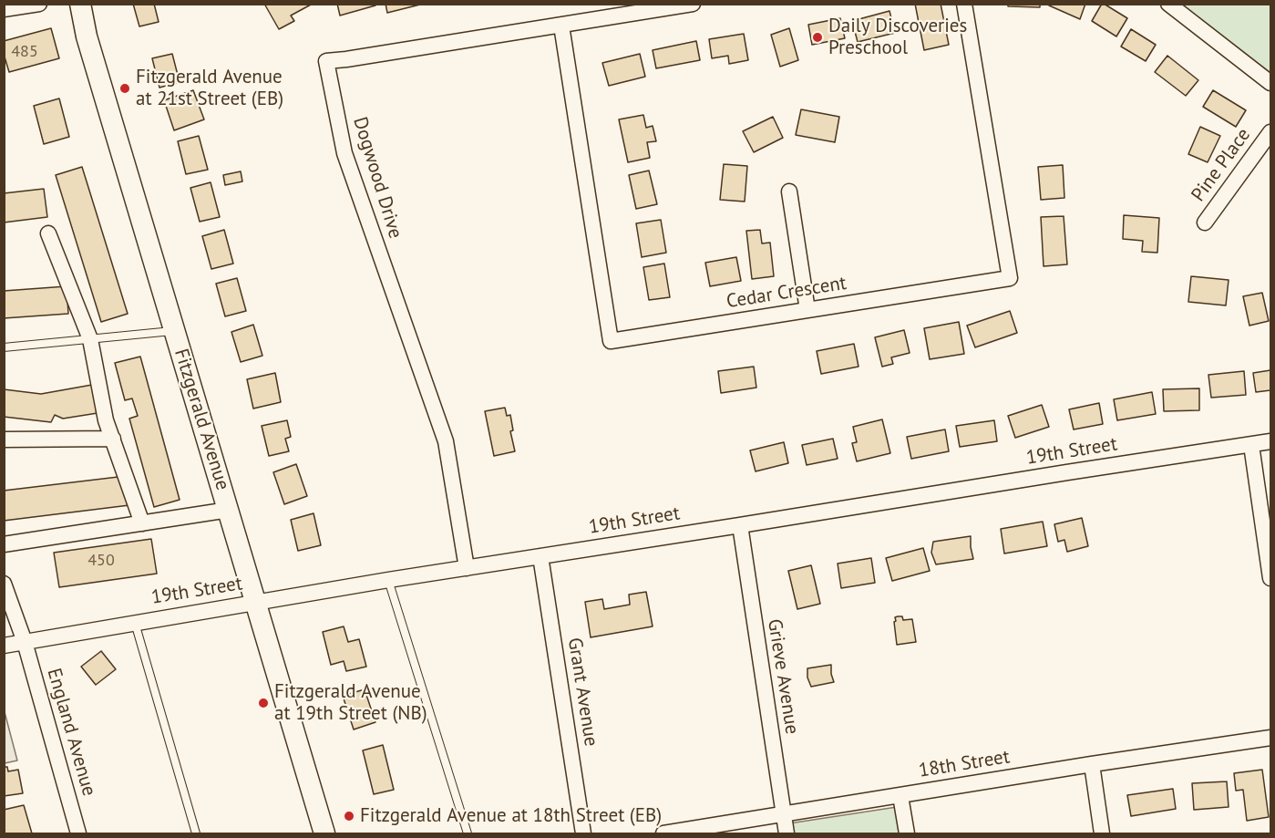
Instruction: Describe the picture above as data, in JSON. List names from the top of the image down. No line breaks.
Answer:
{"streets":{"street":["Pine Place","Dogwood Drive","Cedar Crescent","Fitzgerald Avenue","19th Street","Grieve Avenue","Grant Avenue","England Avenue","18th Street"]},"crossings":[["Dogwood Drive","Cedar Crescent"],["Dogwood Drive","19th Street"],["Fitzgerald Avenue","19th Street"],["19th Street","Grieve Avenue"],["19th Street","Grant Avenue"],["19th Street","England Avenue"],["Grieve Avenue","18th Street"]],"places":["Daily Discoveries Preschool","Fitzgerald Avenue at 21st Street (EB)","Fitzgerald Avenue at 19th Street (NB)","Fitzgerald Avenue at 18th Street (EB)"],"house_numbers":["485","450"]}
